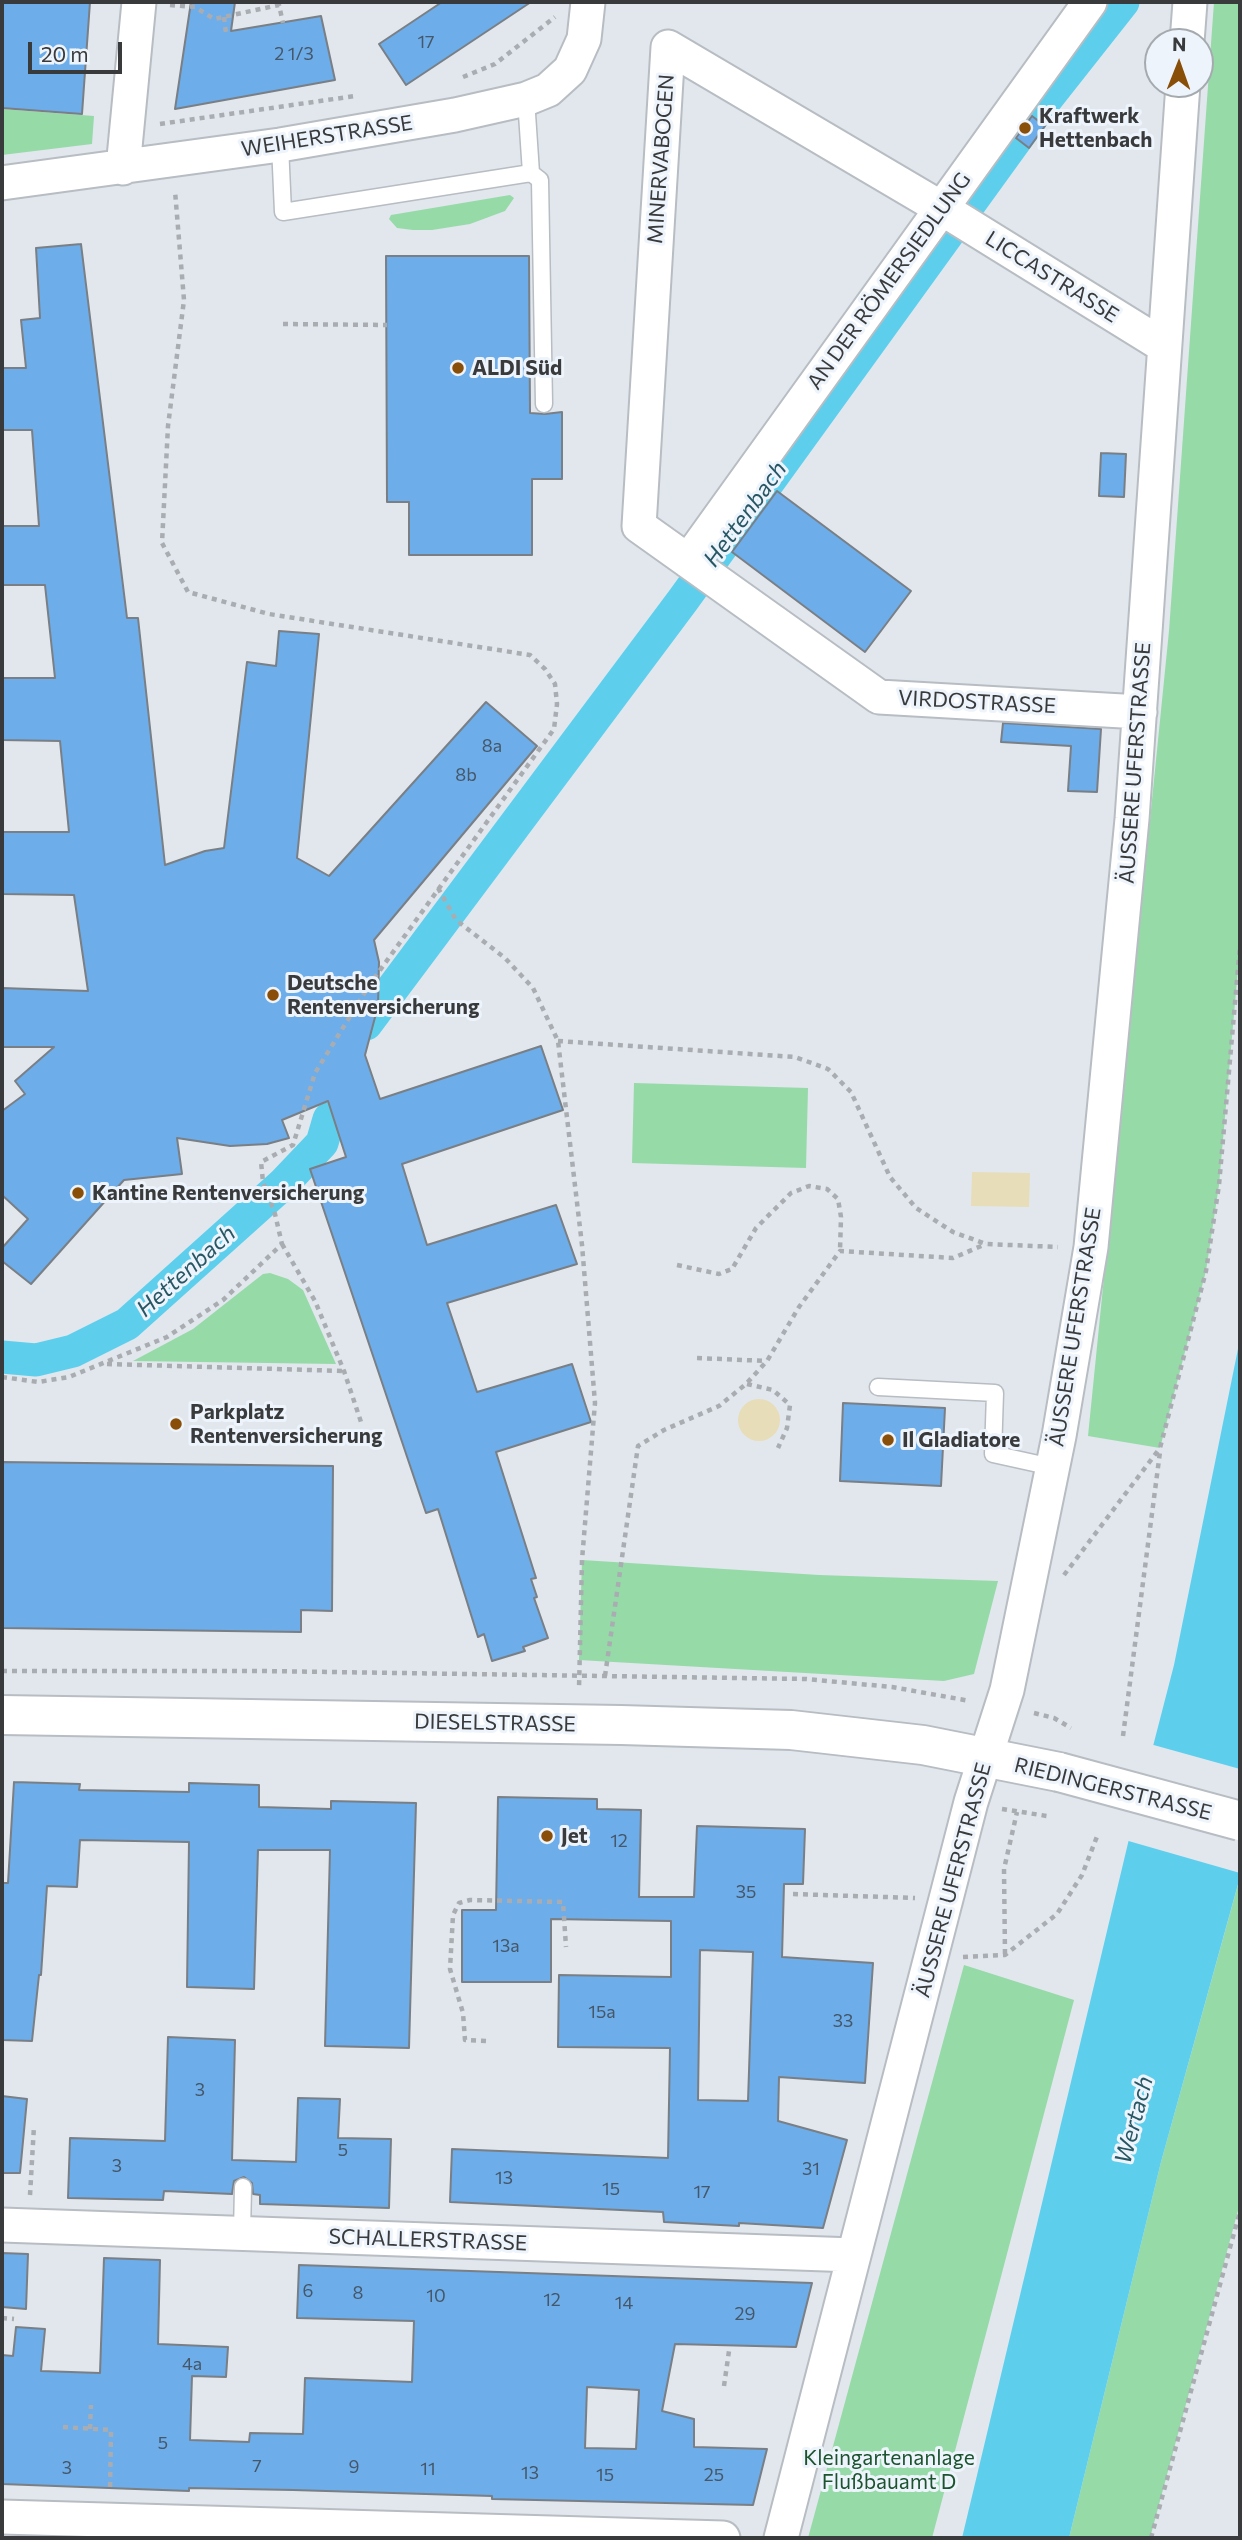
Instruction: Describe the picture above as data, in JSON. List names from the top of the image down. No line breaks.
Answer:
{"streets":{"main road":["DIESELSTRASSE","RIEDINGERSTRASSE"],"street":["WEIHERSTRASSE","MINERVABOGEN","LICCASTRASSE","AN DER RÖMERSIEDLUNG","VIRDOSTRASSE","ÄUSSERE UFERSTRASSE","SCHALLERSTRASSE"]},"crossings":[["MINERVABOGEN","LICCASTRASSE"],["MINERVABOGEN","AN DER RÖMERSIEDLUNG"],["MINERVABOGEN","VIRDOSTRASSE"],["LICCASTRASSE","AN DER RÖMERSIEDLUNG"],["LICCASTRASSE","ÄUSSERE UFERSTRASSE"],["AN DER RÖMERSIEDLUNG","VIRDOSTRASSE"],["VIRDOSTRASSE","ÄUSSERE UFERSTRASSE"],["ÄUSSERE UFERSTRASSE","DIESELSTRASSE"],["ÄUSSERE UFERSTRASSE","RIEDINGERSTRASSE"],["ÄUSSERE UFERSTRASSE","SCHALLERSTRASSE"],["DIESELSTRASSE","RIEDINGERSTRASSE"]],"water":["Hettenbach","Wertach"],"parks":["Kleingartenanlage Flußbauamt D"],"places":["Kraftwerk Hettenbach","ALDI Süd","Deutsche Rentenversicherung","Kantine Rentenversicherung","Parkplatz Rentenversicherung","Il Gladiatore","Jet"],"house_numbers":["17","2 1/3","8a","8b","12","35","13a","15a","33","3","5","3","31","13","15","17","6","8","10","12","14","29","4a","5","7","9","3","11","13","15","25"],"scale_bar":"20 m","north":"top"}
